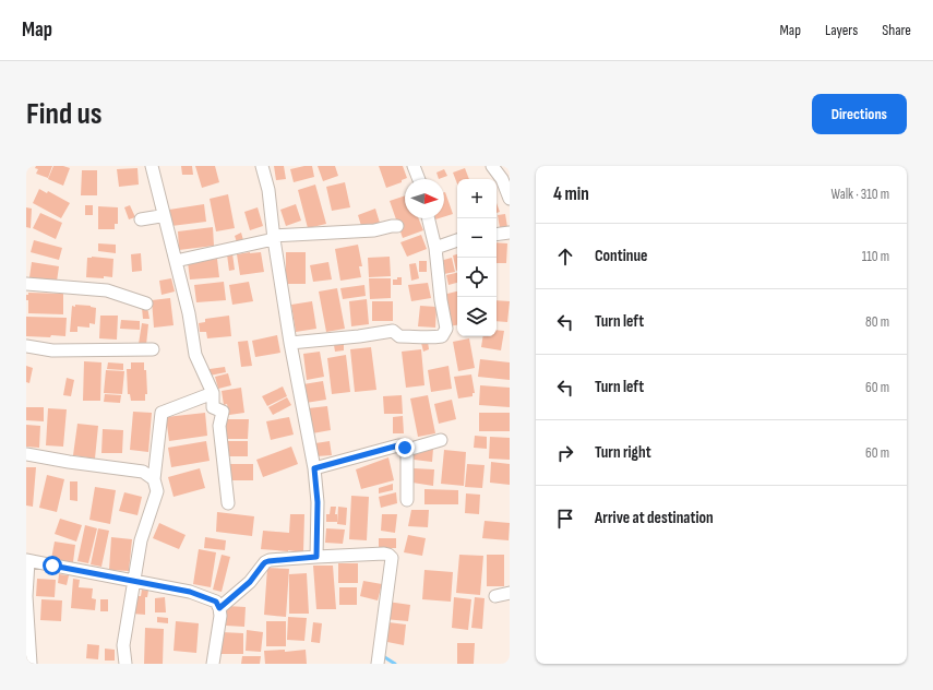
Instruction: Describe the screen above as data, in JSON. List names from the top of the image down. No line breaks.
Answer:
{"north":"right","page":{"header":"Map","nav":["Map","Layers","Share"],"buttons":"Directions","title":"Find us","heading":["4 min","Walk · 310 m"],"map_buttons":["+","−"],"list":[["Continue","110 m"],["Turn left","80 m"],["Turn left","60 m"],["Turn right","60 m"],"Arrive at destination"]}}
